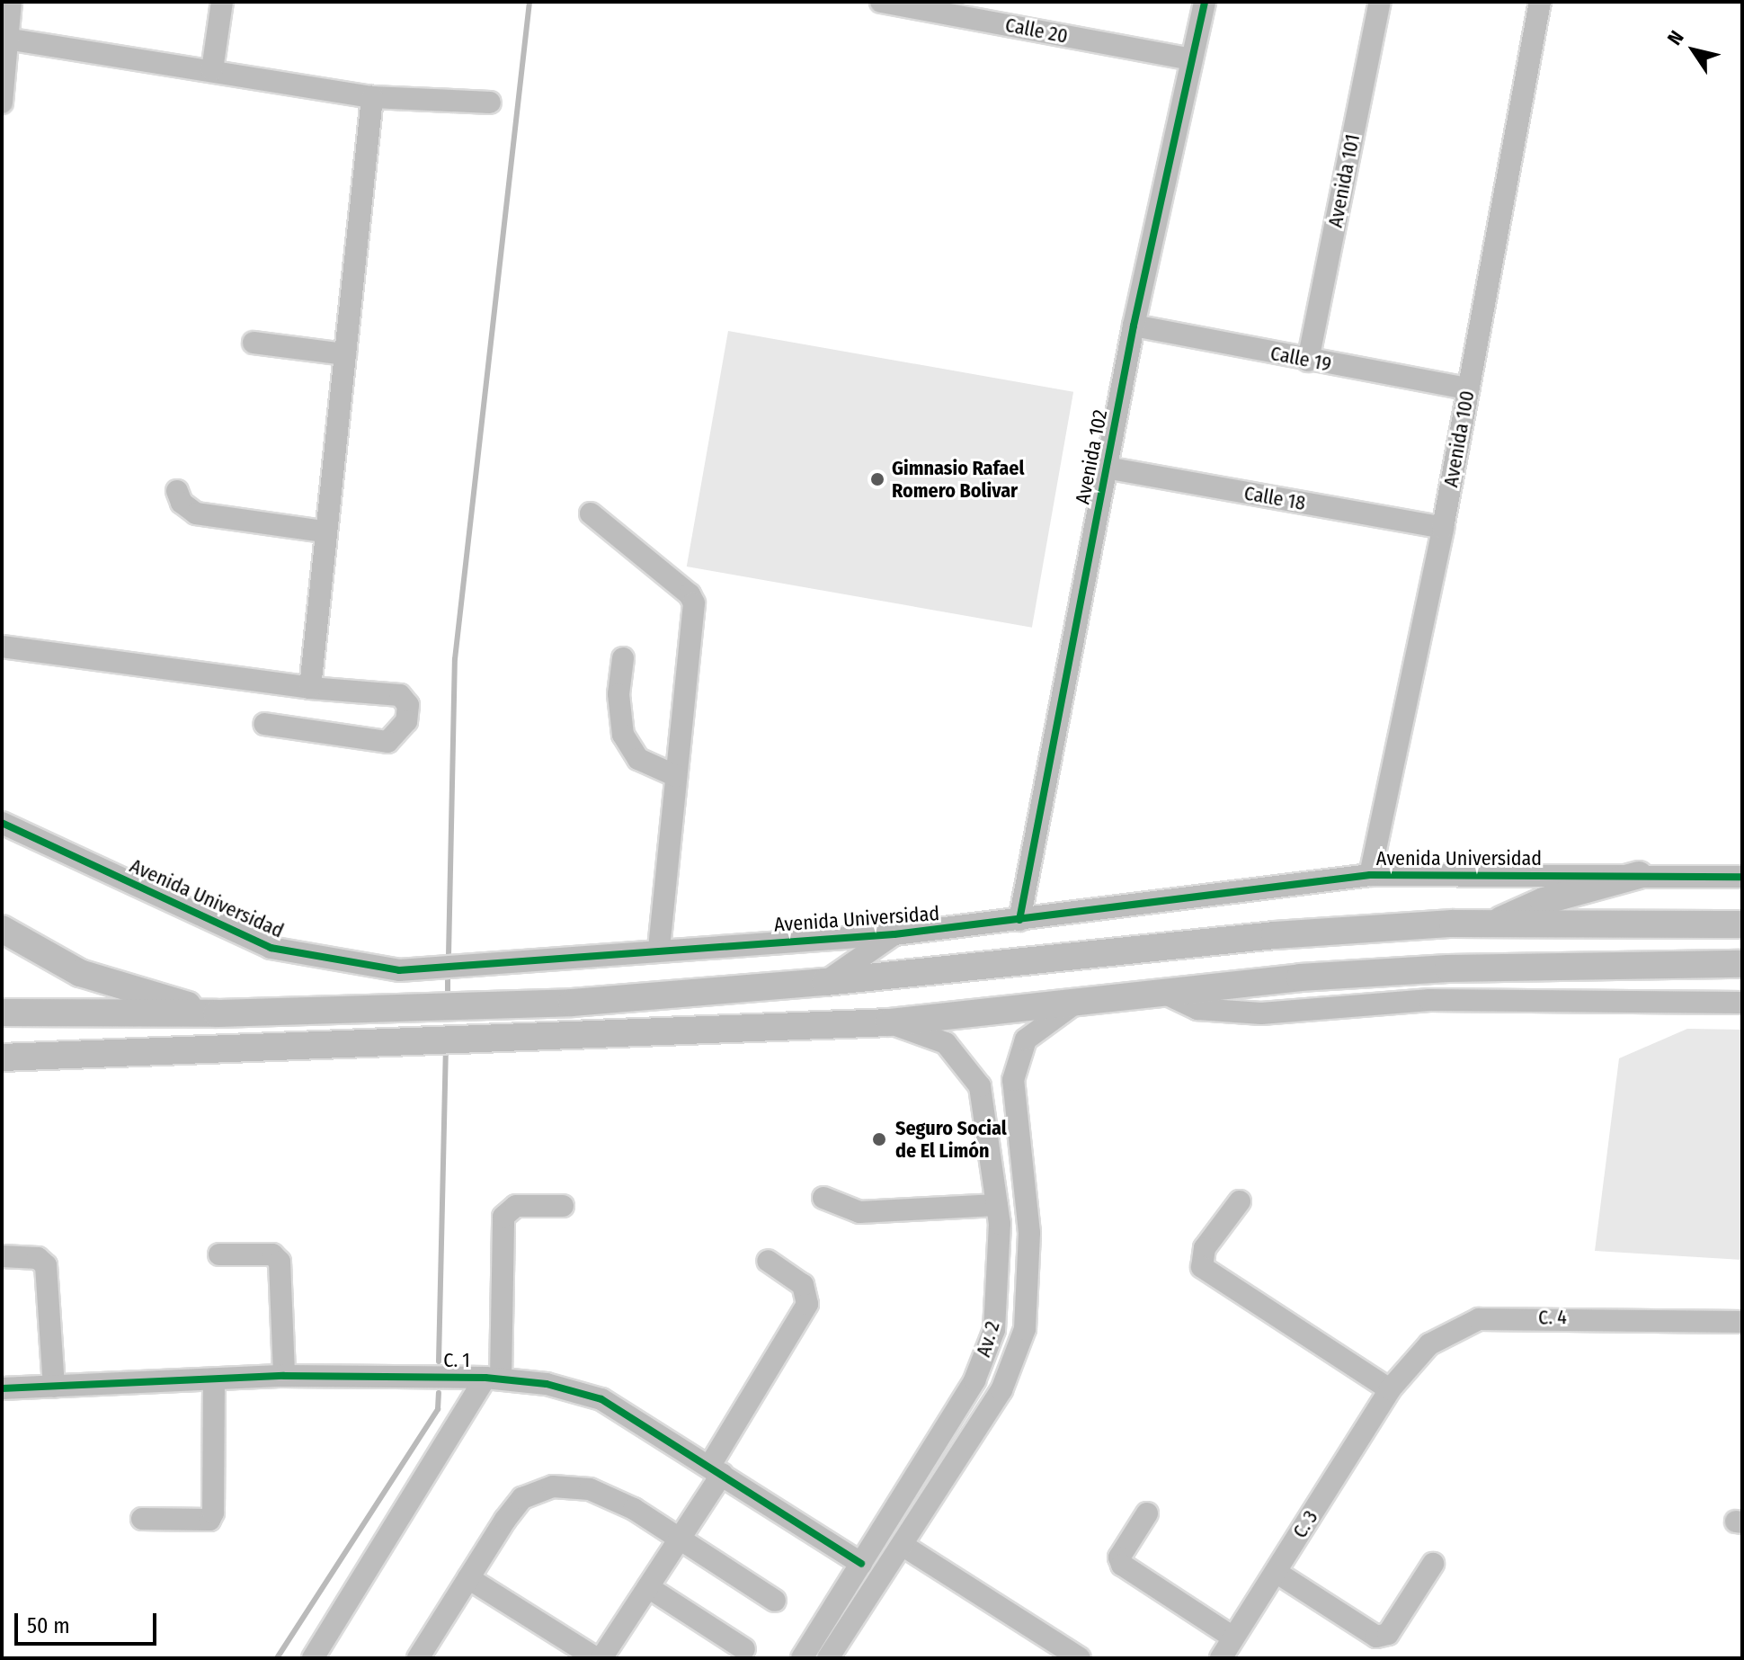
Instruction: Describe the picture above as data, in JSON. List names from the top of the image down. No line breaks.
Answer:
{"streets":{"street":["Calle 20","Avenida 101","Calle 19","Avenida 100","Avenida 102","Calle 18","Avenida Universidad","C. 4","Av. 2","C. 1","C. 3"]},"crossings":[["Calle 20","Avenida 102"],["Avenida 101","Calle 19"],["Calle 19","Avenida 100"],["Calle 19","Avenida 102"],["Avenida 100","Calle 18"],["Avenida 100","Avenida Universidad"],["Avenida 102","Calle 18"],["Avenida 102","Avenida Universidad"],["C. 4","C. 3"],["Av. 2","C. 1"]],"places":["Gimnasio Rafael Romero Bolivar","Seguro Social de El Limón"],"scale_bar":"50 m","north":"top left"}
